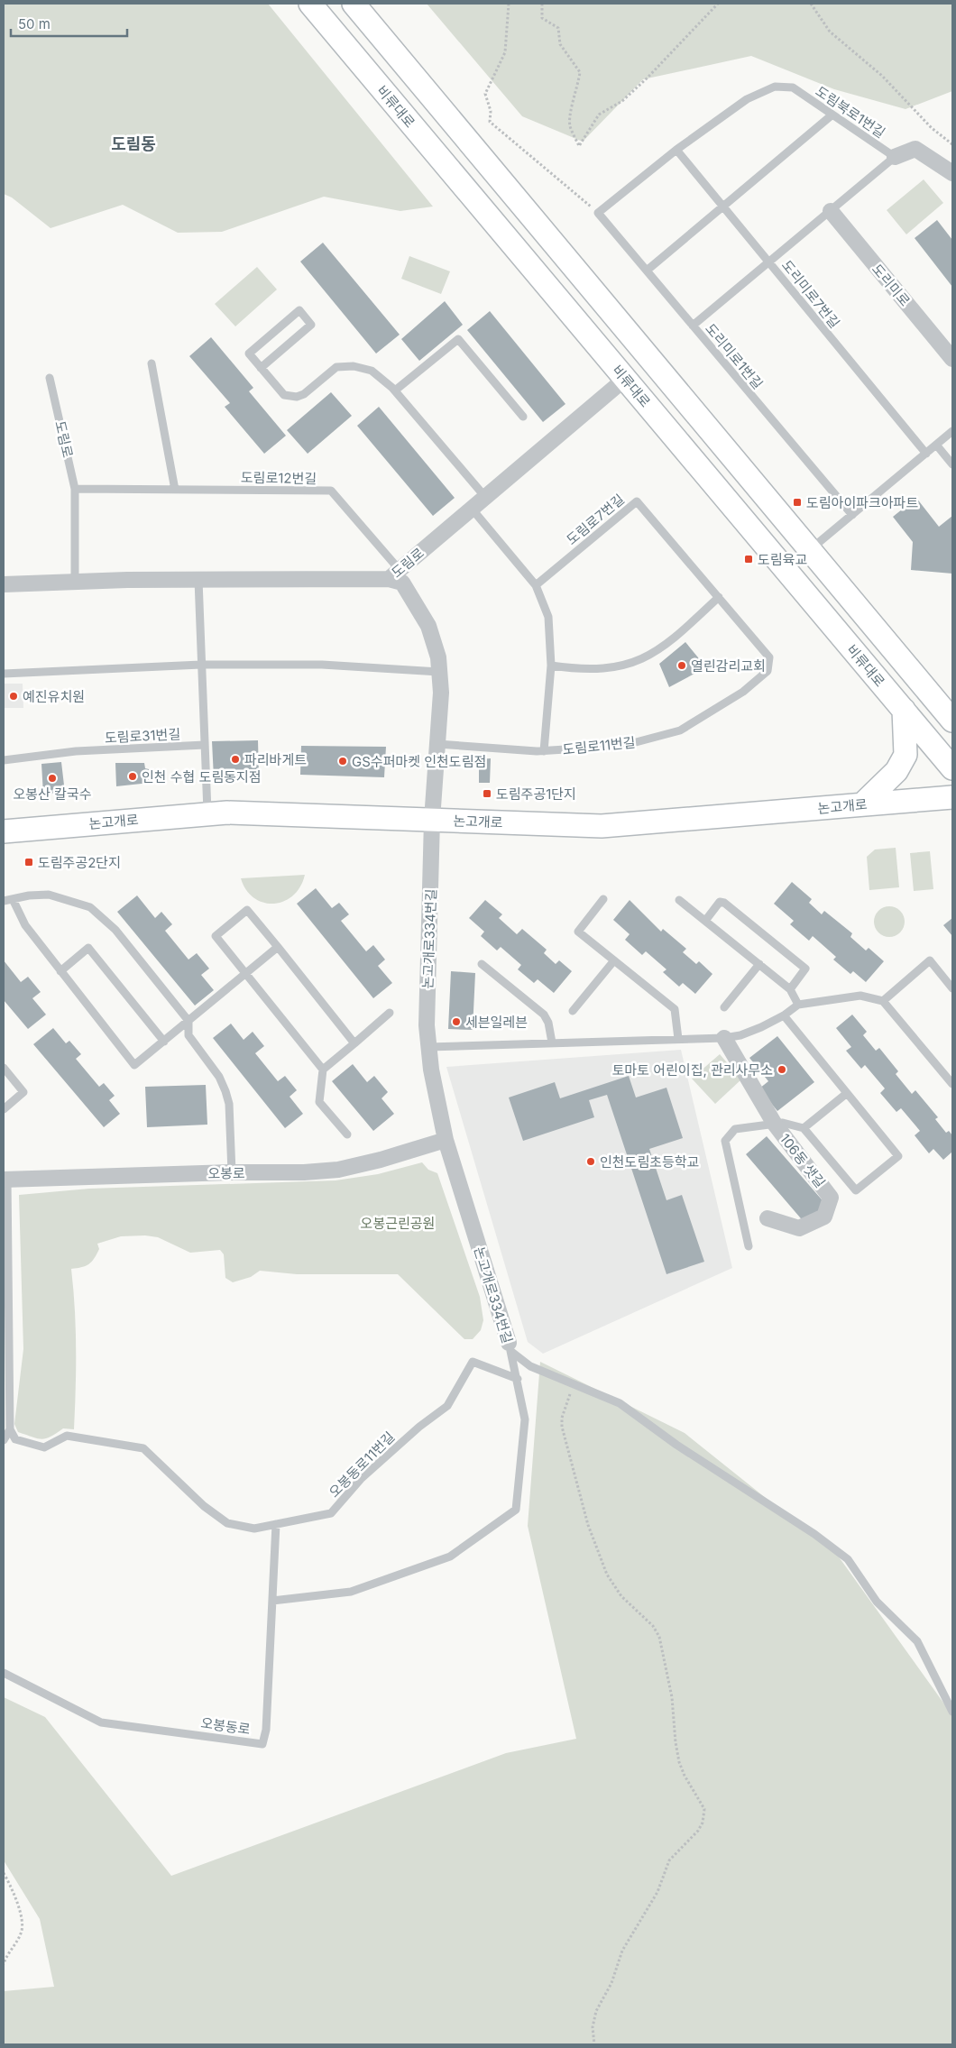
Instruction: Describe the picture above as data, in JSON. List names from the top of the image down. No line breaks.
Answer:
{"streets":{"main road":["비류대로","논고개로"],"street":["도리미로","도림로","논고개로334번길","106동 샛길","오봉로"],"lane":["도림북로1번길","도리미로7번길","도리미로1번길","도림로12번길","도림로7번길","도림로31번길","도림로11번길","오봉동로11번길","오봉동로"]},"crossings":[["비류대로","도림로"],["도림북로1번길","도리미로7번길"],["도림로","도림로12번길"],["도림로7번길","도림로11번길"],["논고개로","논고개로334번길"],["논고개로334번길","오봉로"],["논고개로334번길","오봉동로11번길"],["논고개로334번길","오봉동로"],["오봉동로11번길","오봉동로"]],"districts":["도림동"],"parks":["오봉근린공원"],"places":{"transit":["도림아이파크아파트","도림육교","도림주공1단지","도림주공2단지"],"other":["열린감리교회","예진유치원","파리바게트","GS수퍼마켓 인천도림점","인천 수협 도림동지점","오봉산 칼국수","세븐일레븐","토마토 어린이집, 관리사무소","인천도림초등학교"]},"scale_bar":"50 m"}
